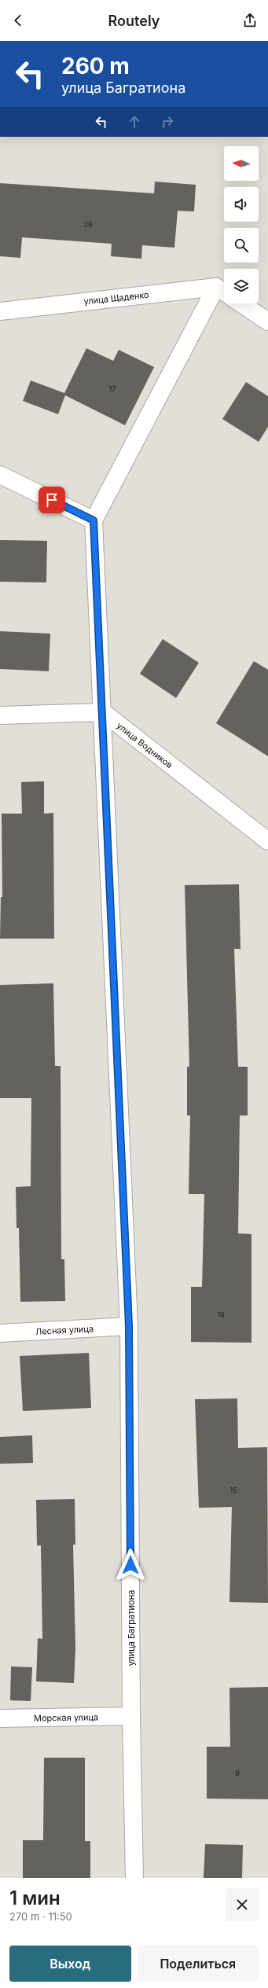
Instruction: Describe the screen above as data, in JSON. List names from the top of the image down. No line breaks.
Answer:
{"streets":{"street":["улица Щаденко","улица Водников","Лесная улица","улица Багратиона","Морская улица"]},"crossings":[["улица Водников","улица Багратиона"],["Лесная улица","улица Багратиона"],["улица Багратиона","Морская улица"]],"house_numbers":["36","17","19","15","9"],"north":"left","page":{"header":"Routely","turn":["260 m","улица Багратиона"],"heading":["1 мин","270 m · 11:50"],"buttons":["Выход","Поделиться"]}}
